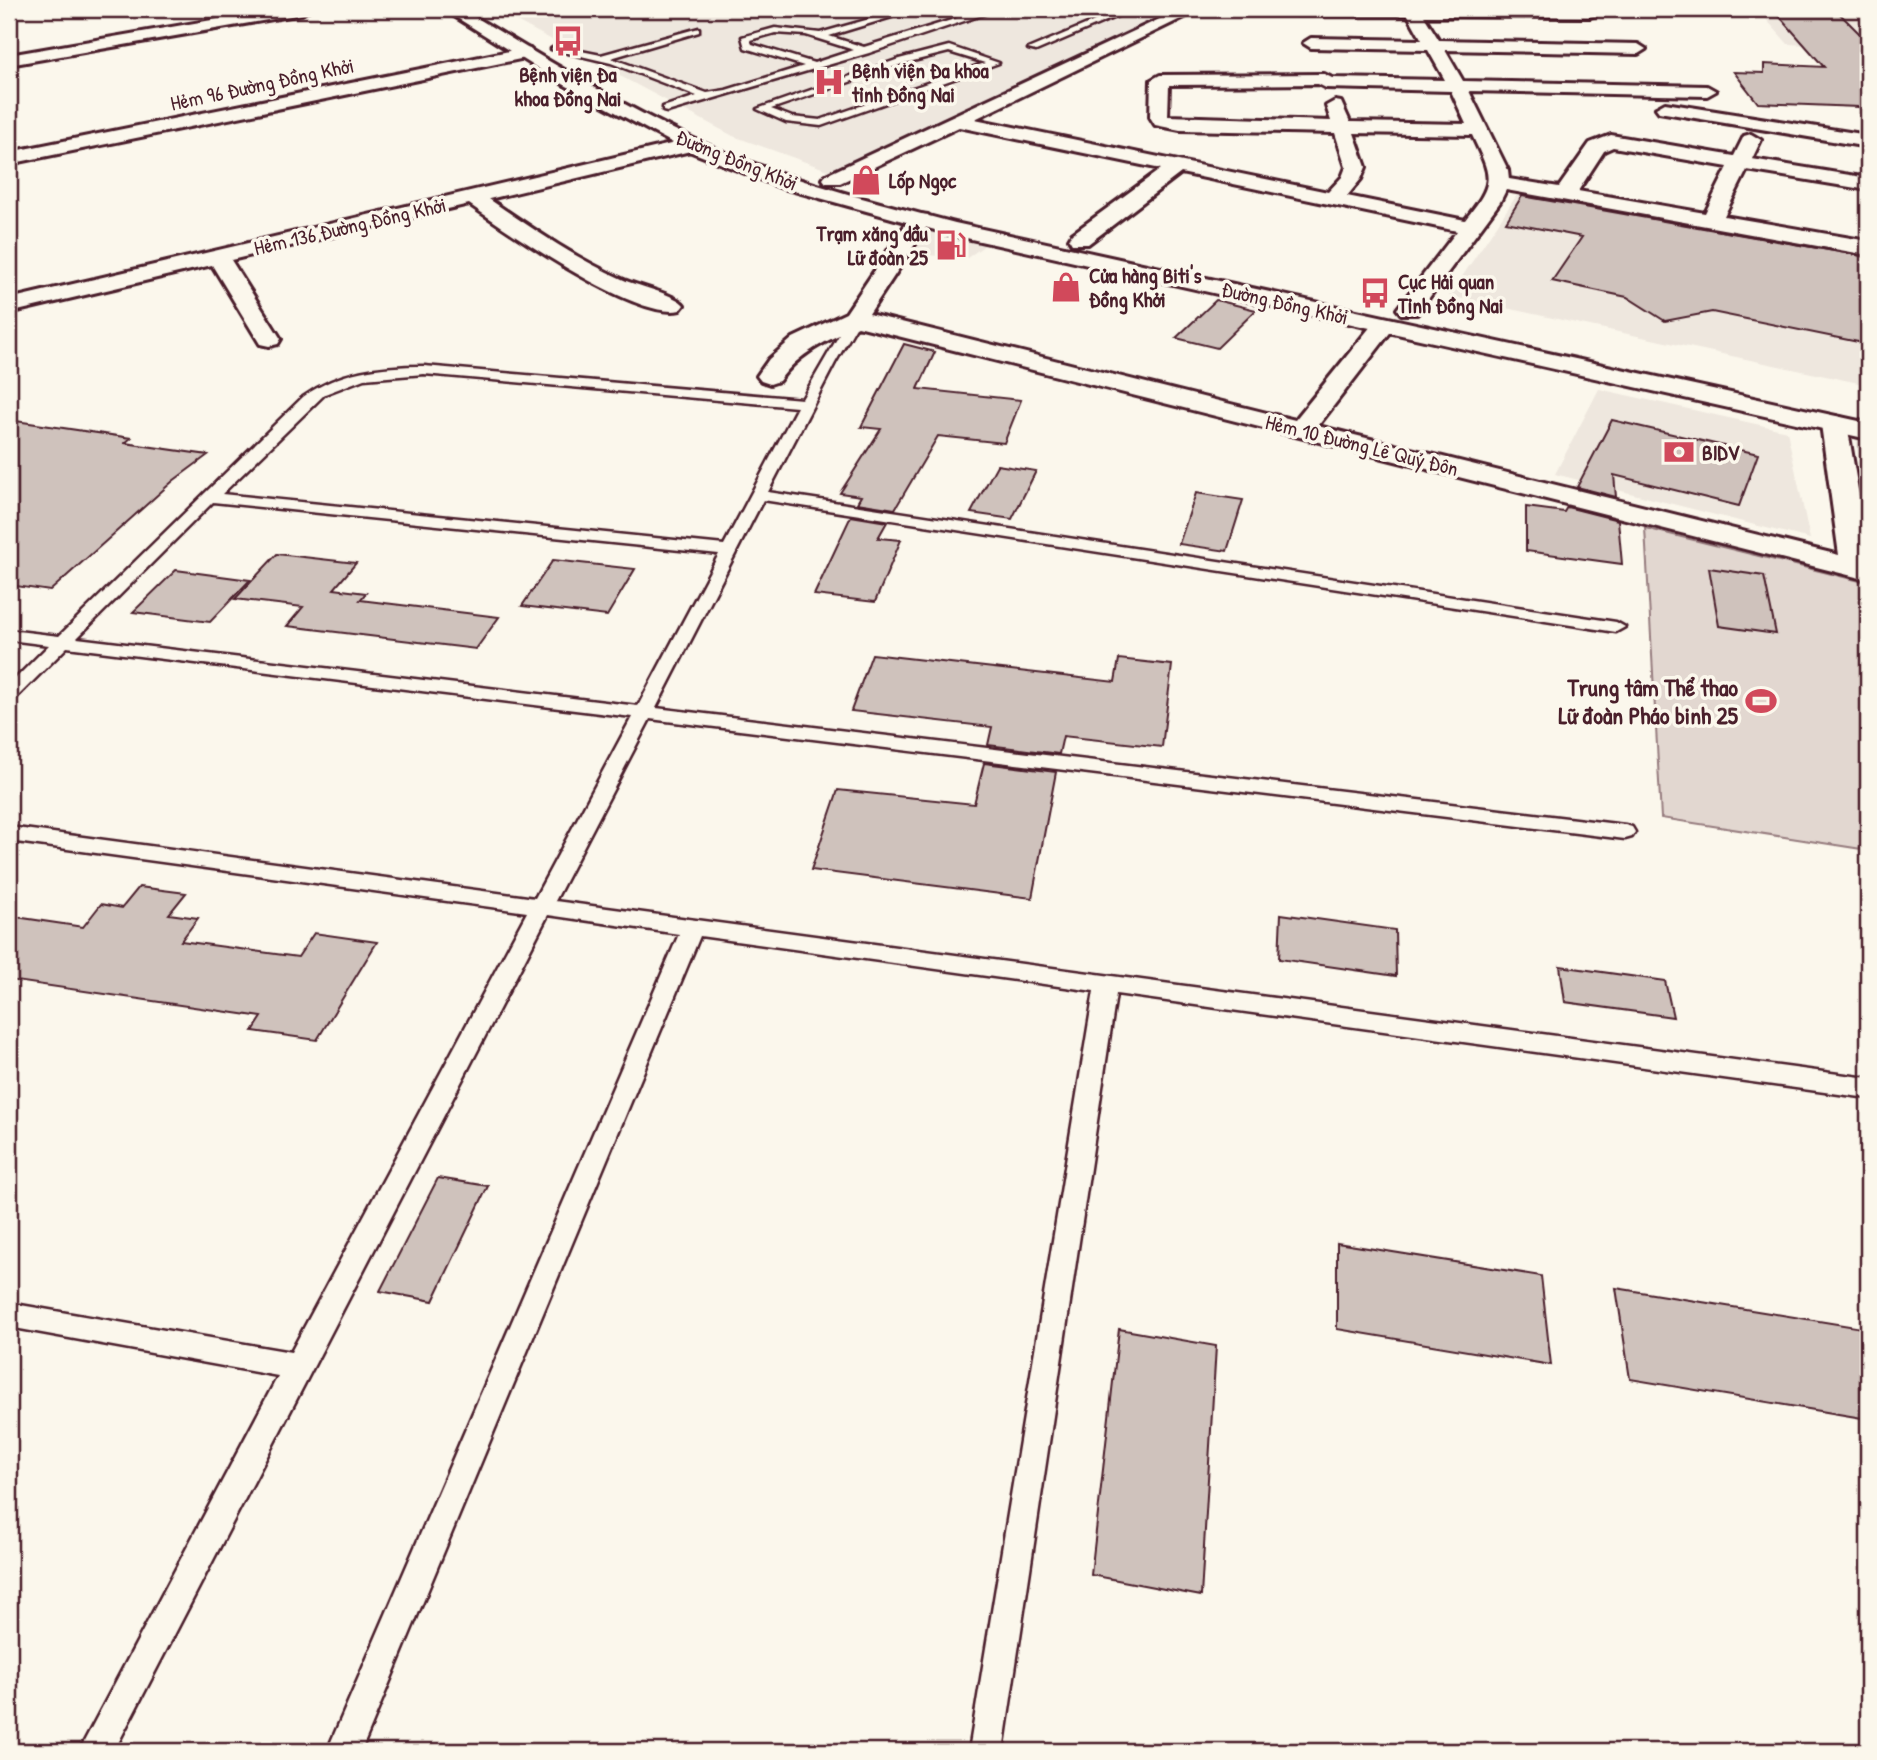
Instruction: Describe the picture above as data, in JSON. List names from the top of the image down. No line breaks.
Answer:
{"streets":{"street":["Hẻm 96 Đường Đồng Khởi","Đường Đồng Khởi","Hẻm 136 Đường Đồng Khởi","Hẻm 10 Đường Lê Quý Đôn"]},"crossings":[["Hẻm 96 Đường Đồng Khởi","Đường Đồng Khởi"],["Đường Đồng Khởi","Hẻm 136 Đường Đồng Khởi"]],"places":{"bus stop":["Bệnh viện Đa khoa Đồng Nai","Cục Hải quan Tỉnh Đồng Nai"],"hospital":["Bệnh viện Đa khoa tỉnh Đồng Nai"],"shop":["Lốp Ngọc","Cửa hàng Biti's Đồng Khởi"],"fuel station":["Trạm xăng dầu Lữ đoàn 25"],"bank":["BIDV"],"sports":["Trung tâm Thể thao Lữ đoàn Pháo binh 25"]}}
